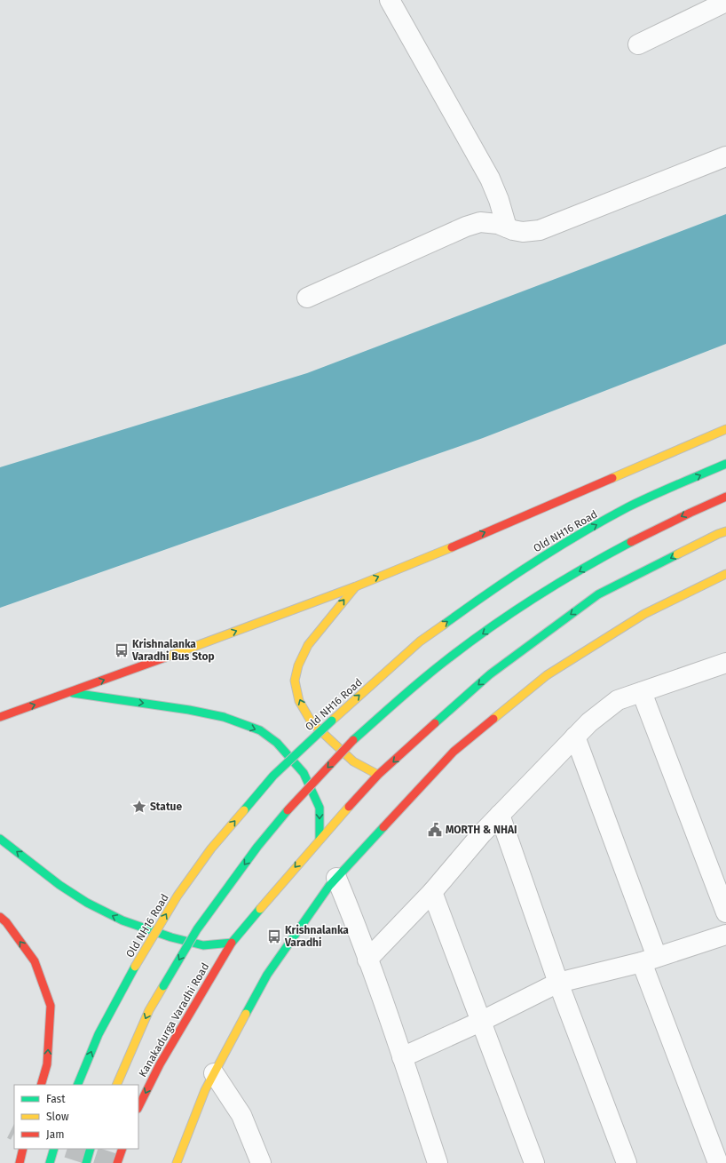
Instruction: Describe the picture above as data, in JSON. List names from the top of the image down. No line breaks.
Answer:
{"streets":{"main road":["Old NH16 Road","Kanakadurga Varadhi Road"]},"places":{"bus stop":["Krishnalanka Varadhi Bus Stop","Krishnalanka Varadhi"],"place":["Statue"],"public building":["MORTH & NHAI"]},"legend":["Fast","Slow","Jam"]}
